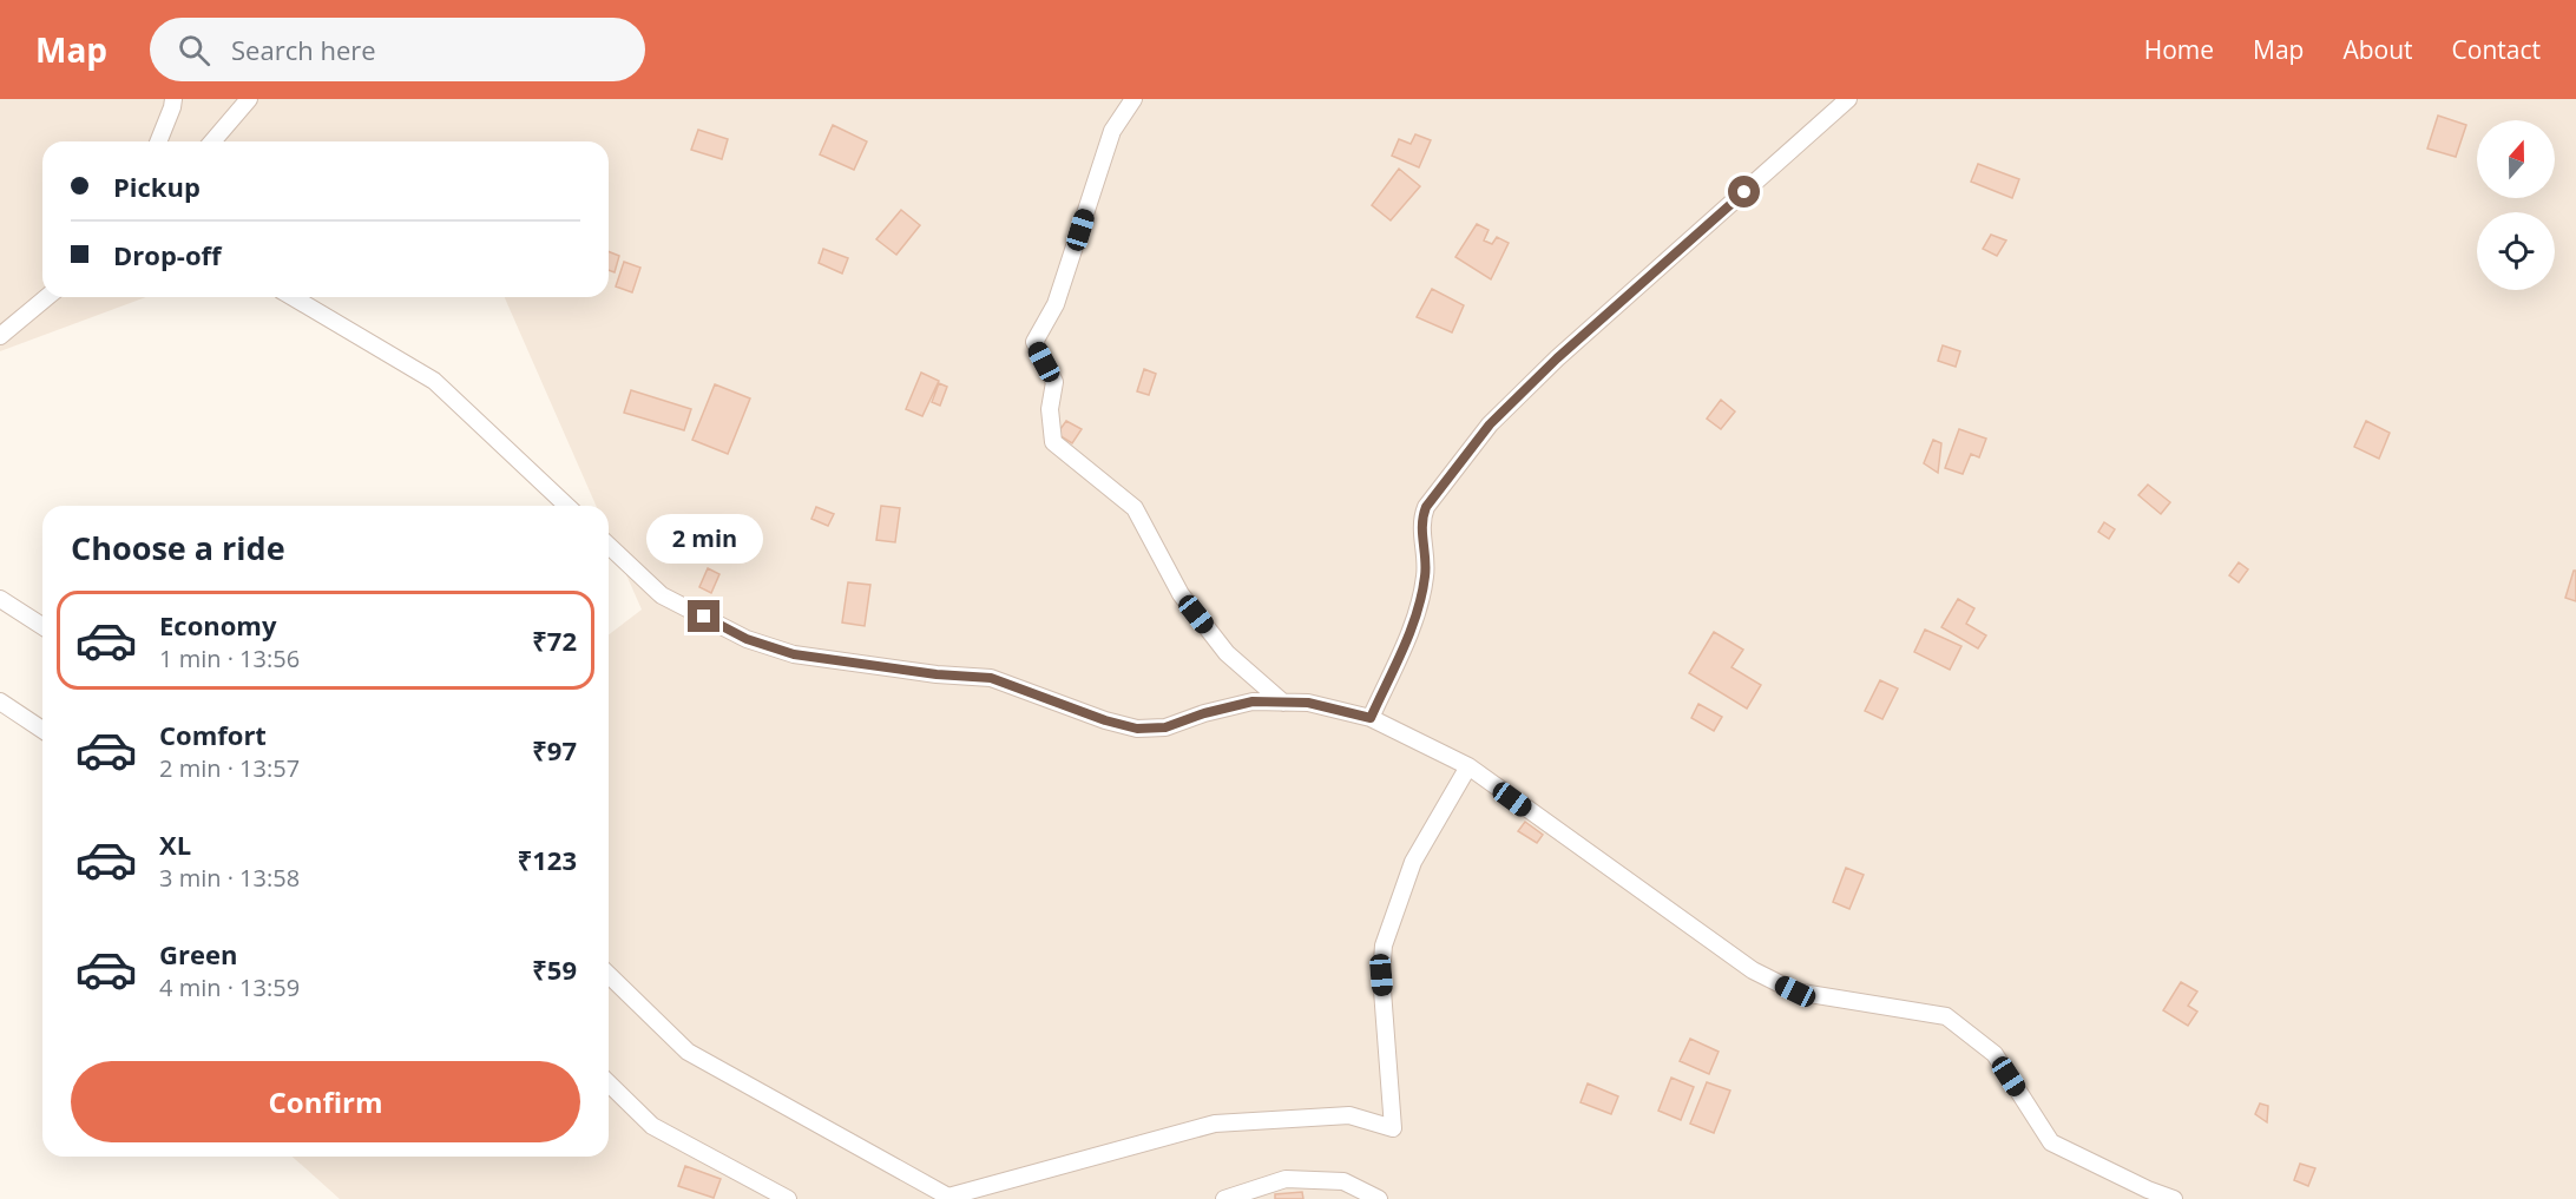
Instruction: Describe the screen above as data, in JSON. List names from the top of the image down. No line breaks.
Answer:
{"north":"top","page":{"header":"Map","search":"Search here","nav":["Home","Map","About","Contact"],"banner":["Pickup","Drop-off"],"heading":"Choose a ride","bubble":"2 min","list":[{"name":"Economy","note":"1 min · 13:56","value":"₹72"},{"name":"Comfort","note":"2 min · 13:57","value":"₹97"},{"name":"XL","note":"3 min · 13:58","value":"₹123"},{"name":"Green","note":"4 min · 13:59","value":"₹59"}],"buttons":"Confirm"}}
